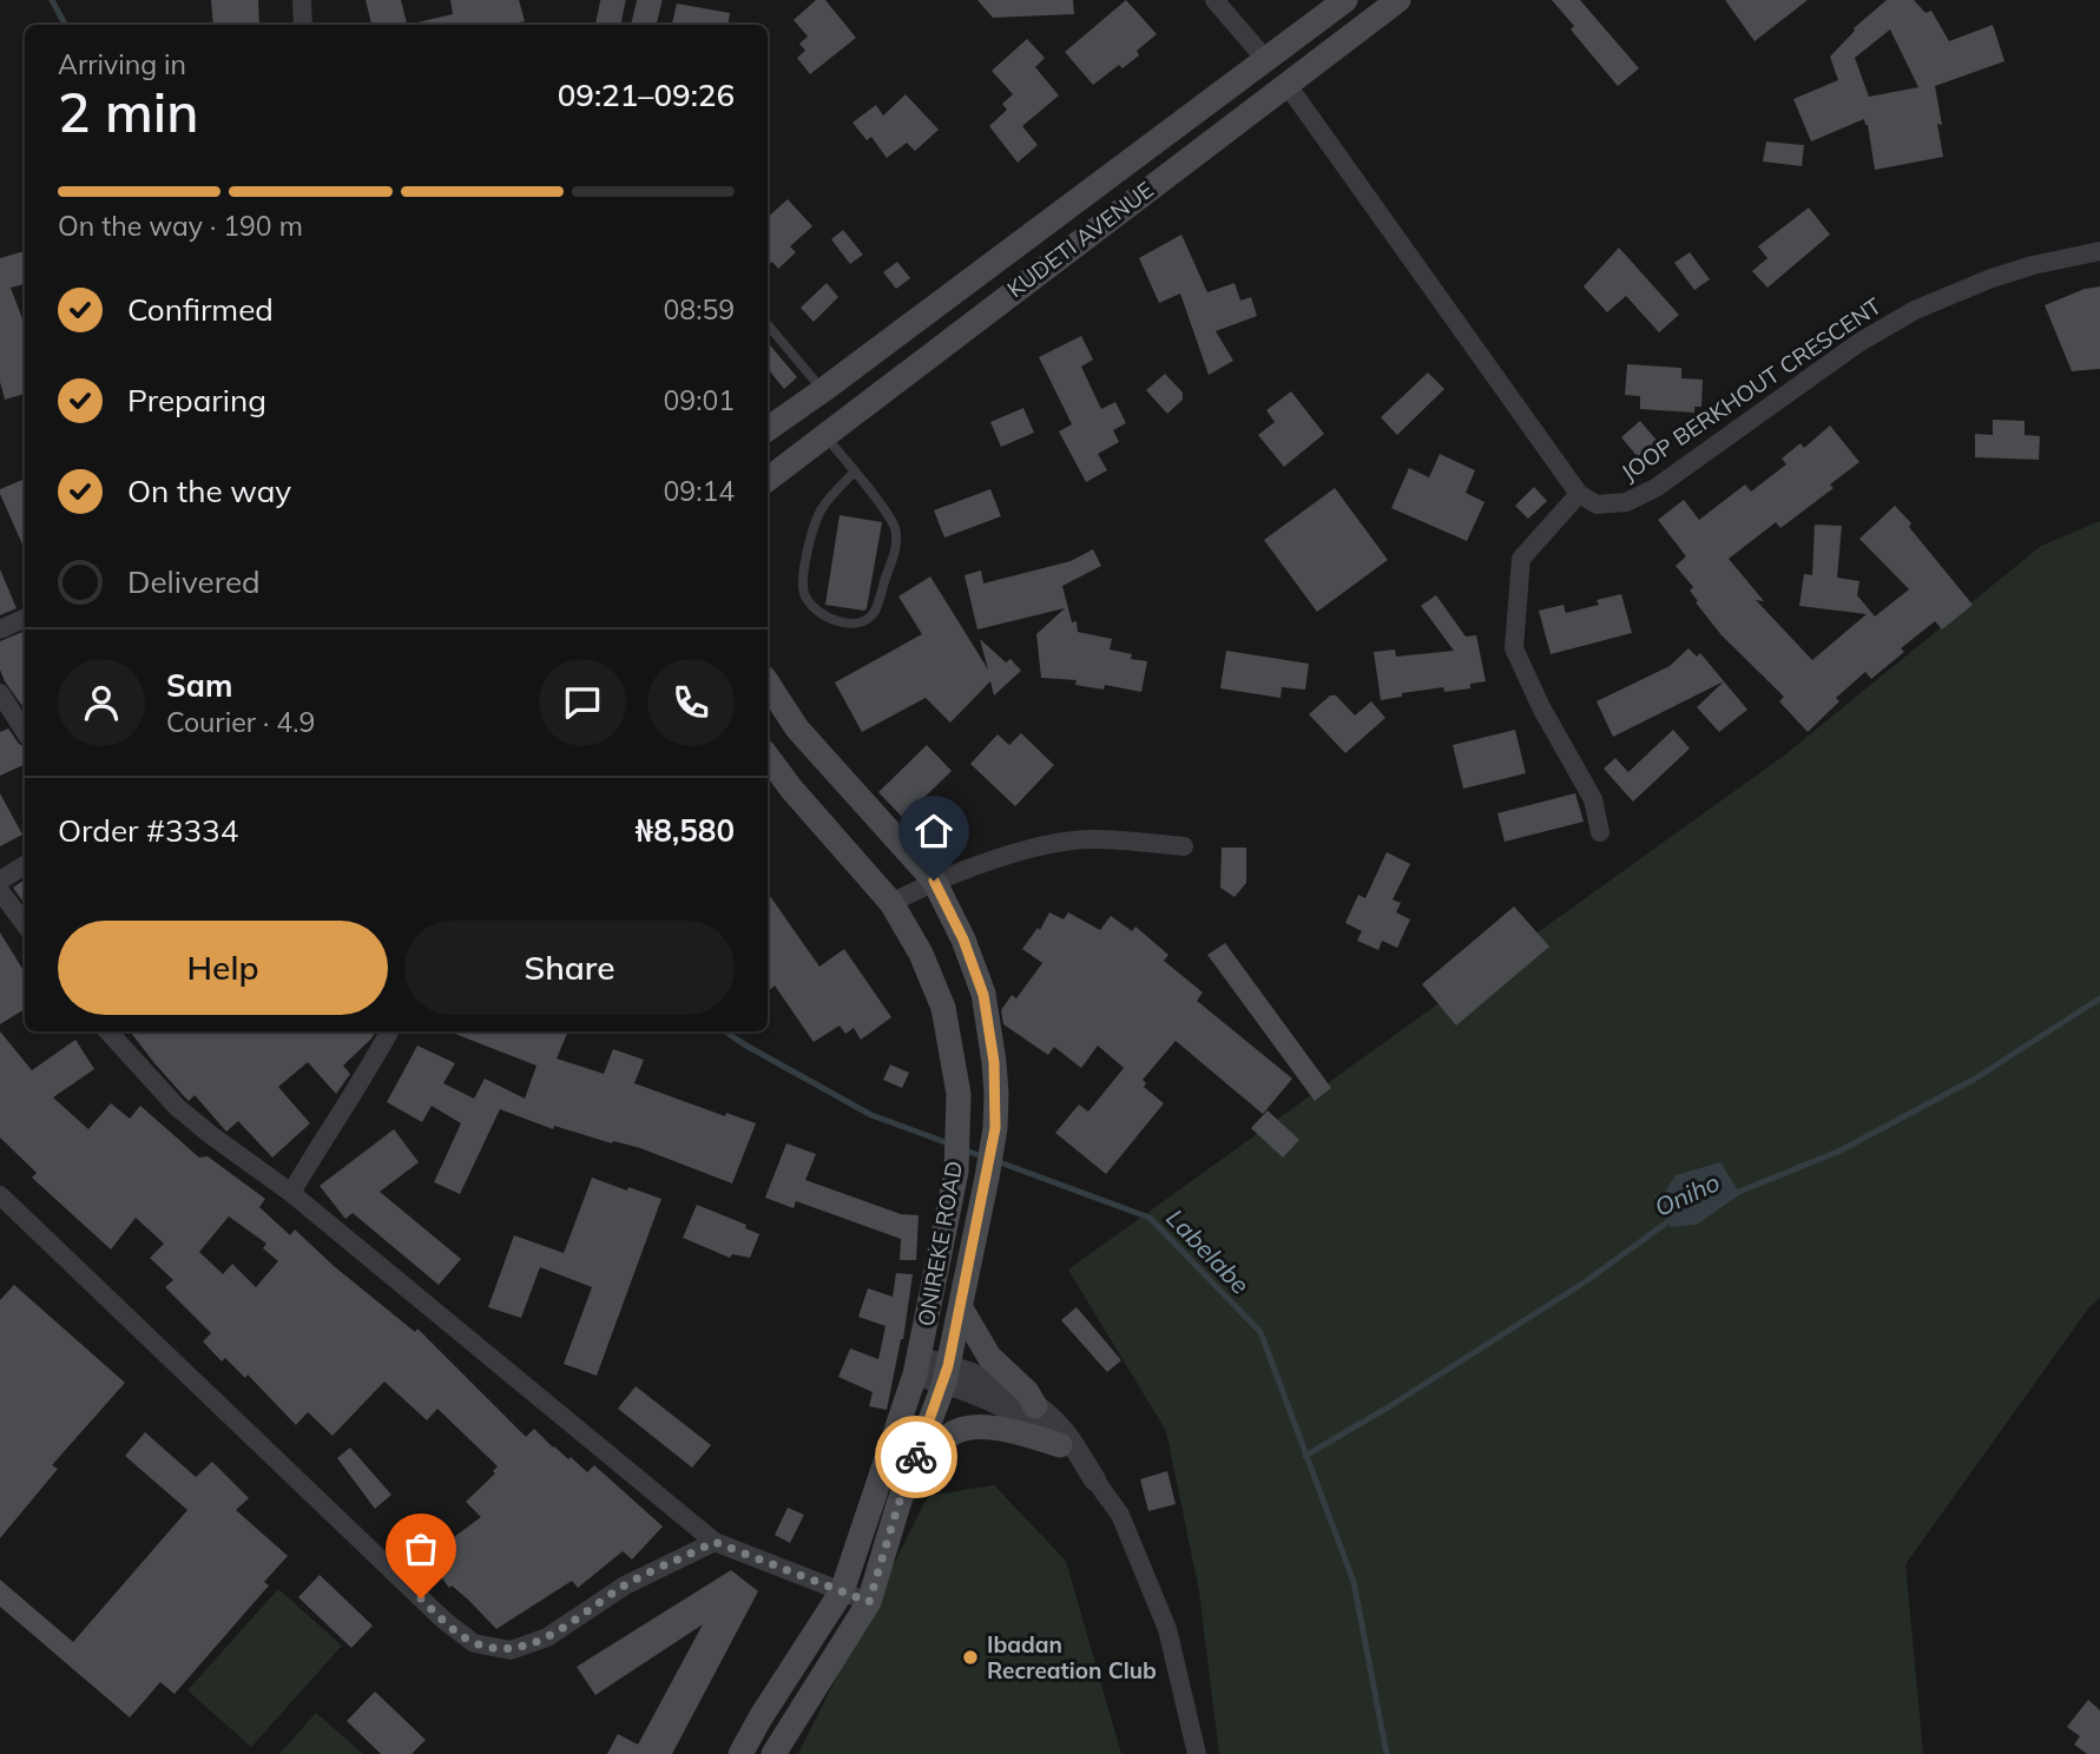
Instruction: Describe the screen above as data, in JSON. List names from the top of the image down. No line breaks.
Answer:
{"streets":{"main road":["KUDETI AVENUE","ONIREKE ROAD"],"street":["JOOP BERKHOUT CRESCENT"]},"water":["Oniho","Labelabe"],"places":["Ibadan Recreation Club"],"page":{"heading":["2 min","Arriving in","09:21–09:26"],"panel":["Sam","Courier · 4.9","Order #3334","₦8,580"],"bar":"On the way · 190 m","list":[["Confirmed","08:59"],["Preparing","09:01"],["On the way","09:14"],"Delivered"],"buttons":["Help","Share"]}}
